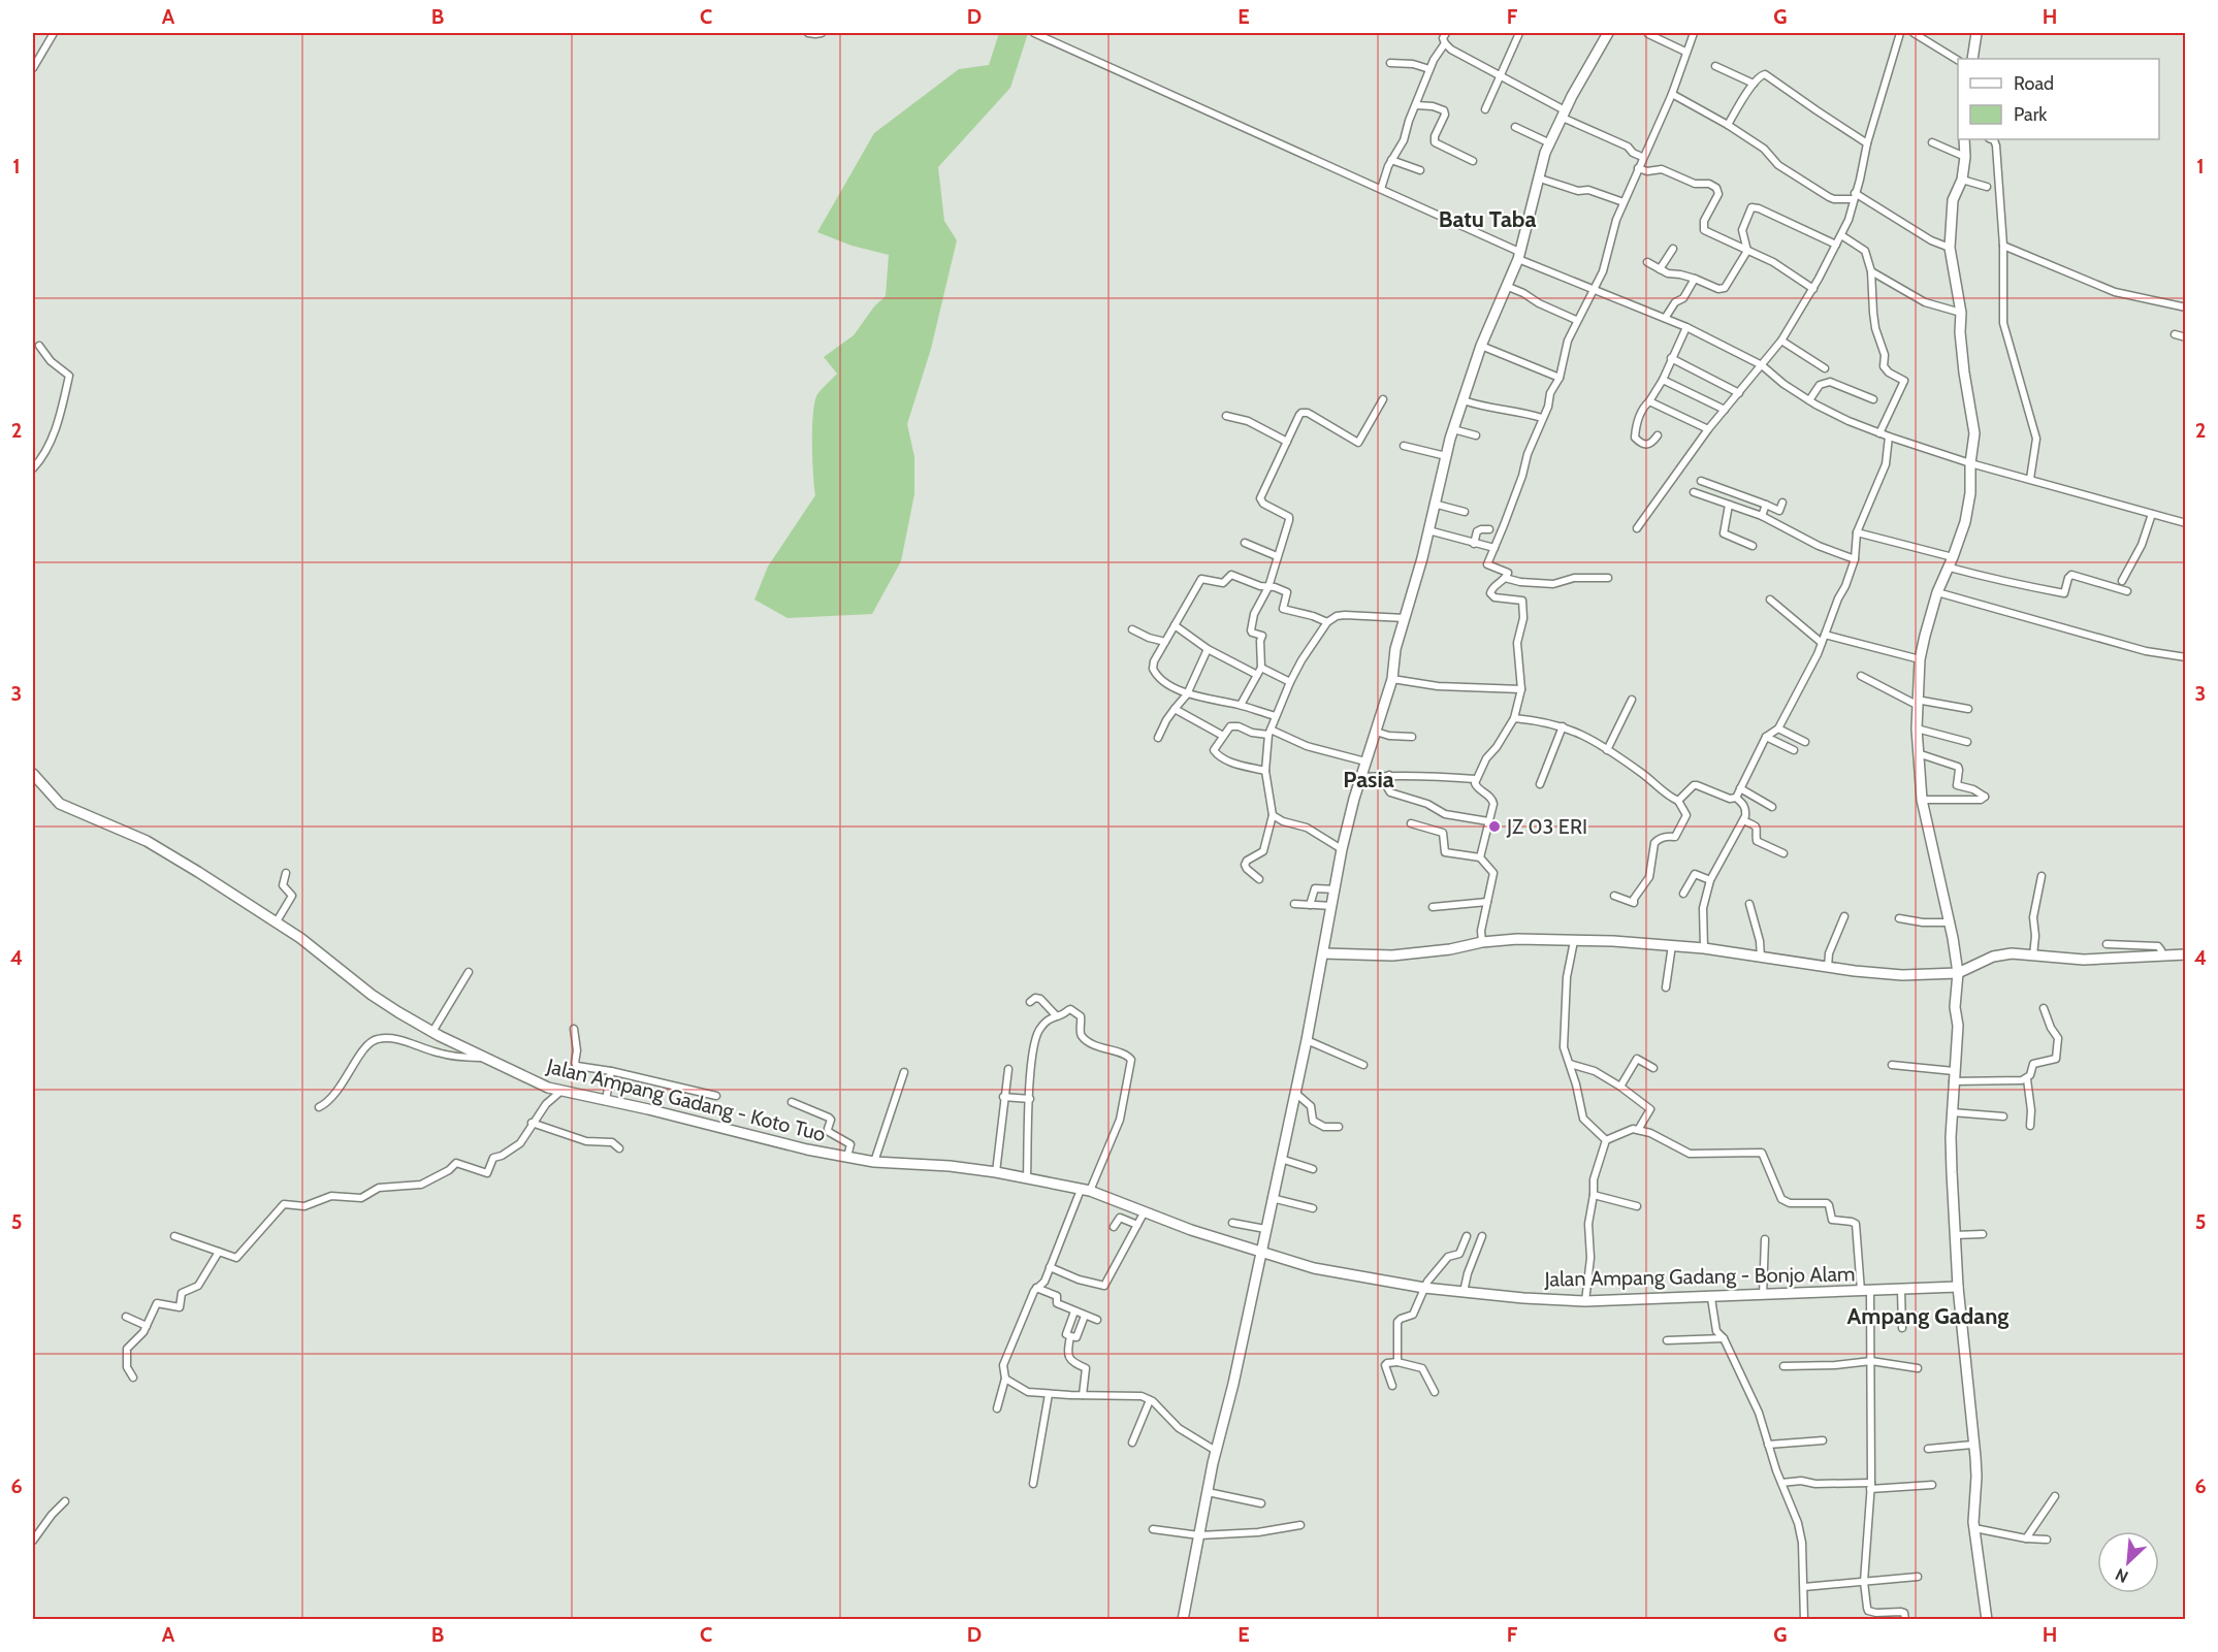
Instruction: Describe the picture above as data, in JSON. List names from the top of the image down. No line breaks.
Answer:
{"streets":{"street":["Jalan Ampang Gadang - Koto Tuo","Jalan Ampang Gadang - Bonjo Alam"]},"crossings":[["Jalan Ampang Gadang - Koto Tuo","Jalan Ampang Gadang - Bonjo Alam"]],"districts":["Batu Taba","Pasia","Ampang Gadang"],"places":["JZ 03 ERI"],"legend":["Road","Park"],"north":"bottom left","grid":{"columns":["A","B","C","D","E","F","G","H"],"rows":["1","2","3","4","5","6"]}}
